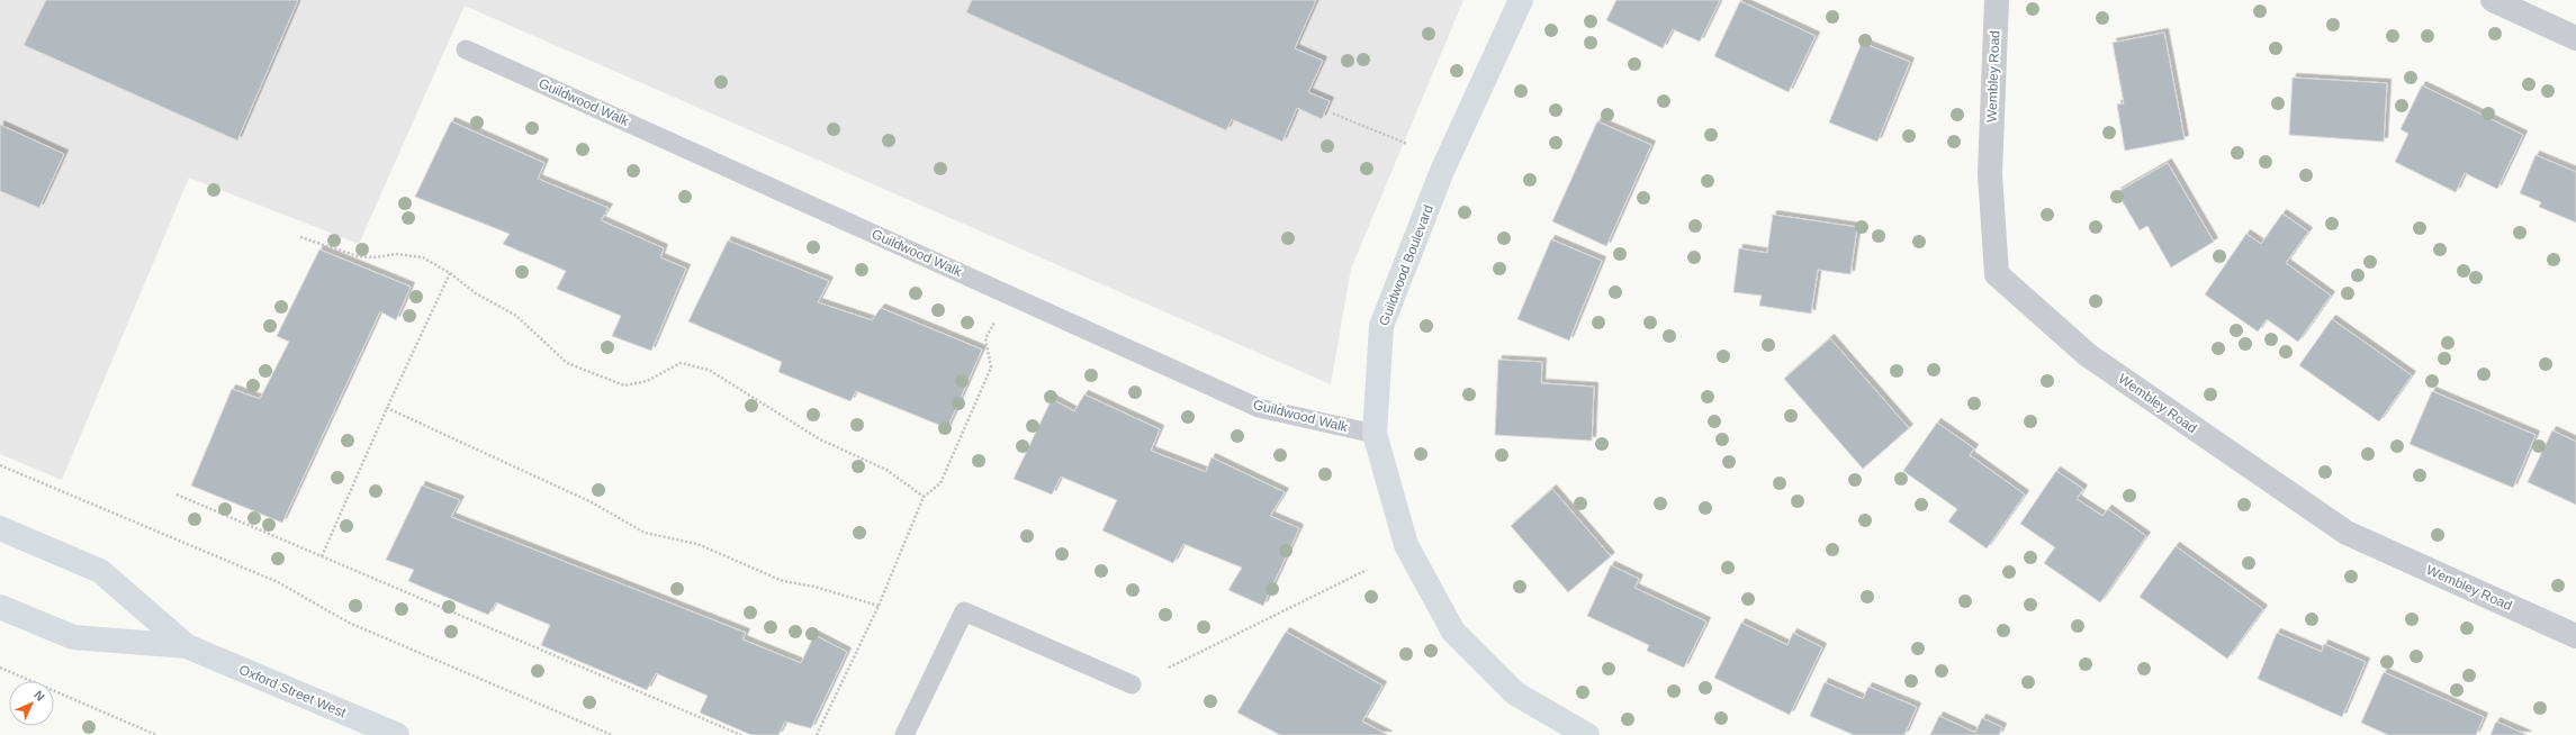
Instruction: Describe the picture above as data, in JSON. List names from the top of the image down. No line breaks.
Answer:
{"streets":{"street":["Wembley Road","Guildwood Boulevard","Oxford Street West"],"lane":["Guildwood Walk"]},"crossings":[["Guildwood Walk","Guildwood Boulevard"]],"north":"top right"}
